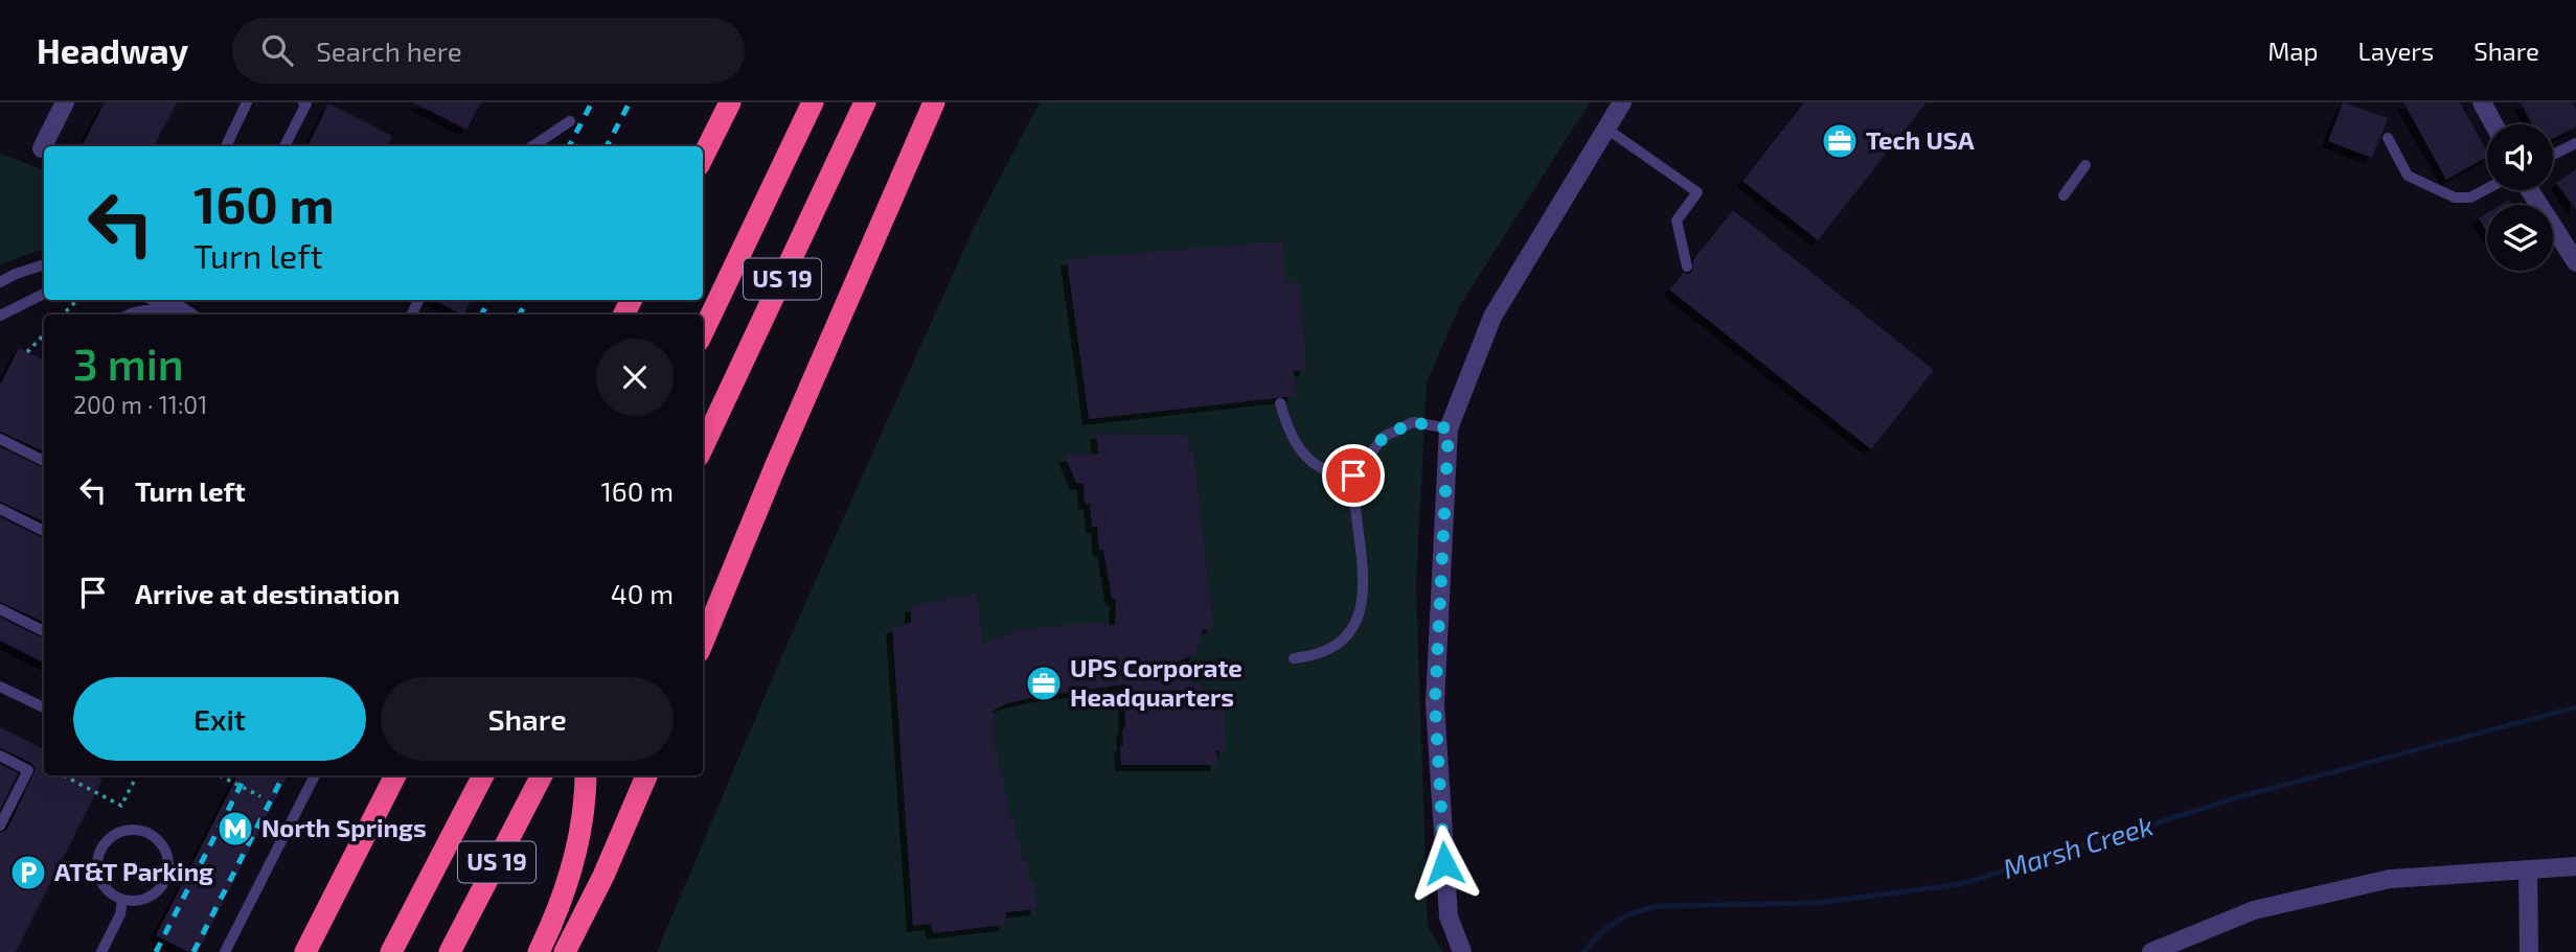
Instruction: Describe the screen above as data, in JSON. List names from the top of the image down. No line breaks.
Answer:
{"streets":{"highway":["US 19"]},"water":["Marsh Creek"],"places":{"office":["Tech USA","UPS Corporate Headquarters"],"metro station":["North Springs"],"parking":["AT&T Parking"]},"page":{"header":"Headway","search":"Search here","nav":["Map","Layers","Share"],"turn":["160 m","Turn left"],"heading":["3 min","200 m · 11:01"],"list":[{"name":"Turn left","value":"160 m"},{"name":"Arrive at destination","value":"40 m"}],"buttons":["Exit","Share"]}}
